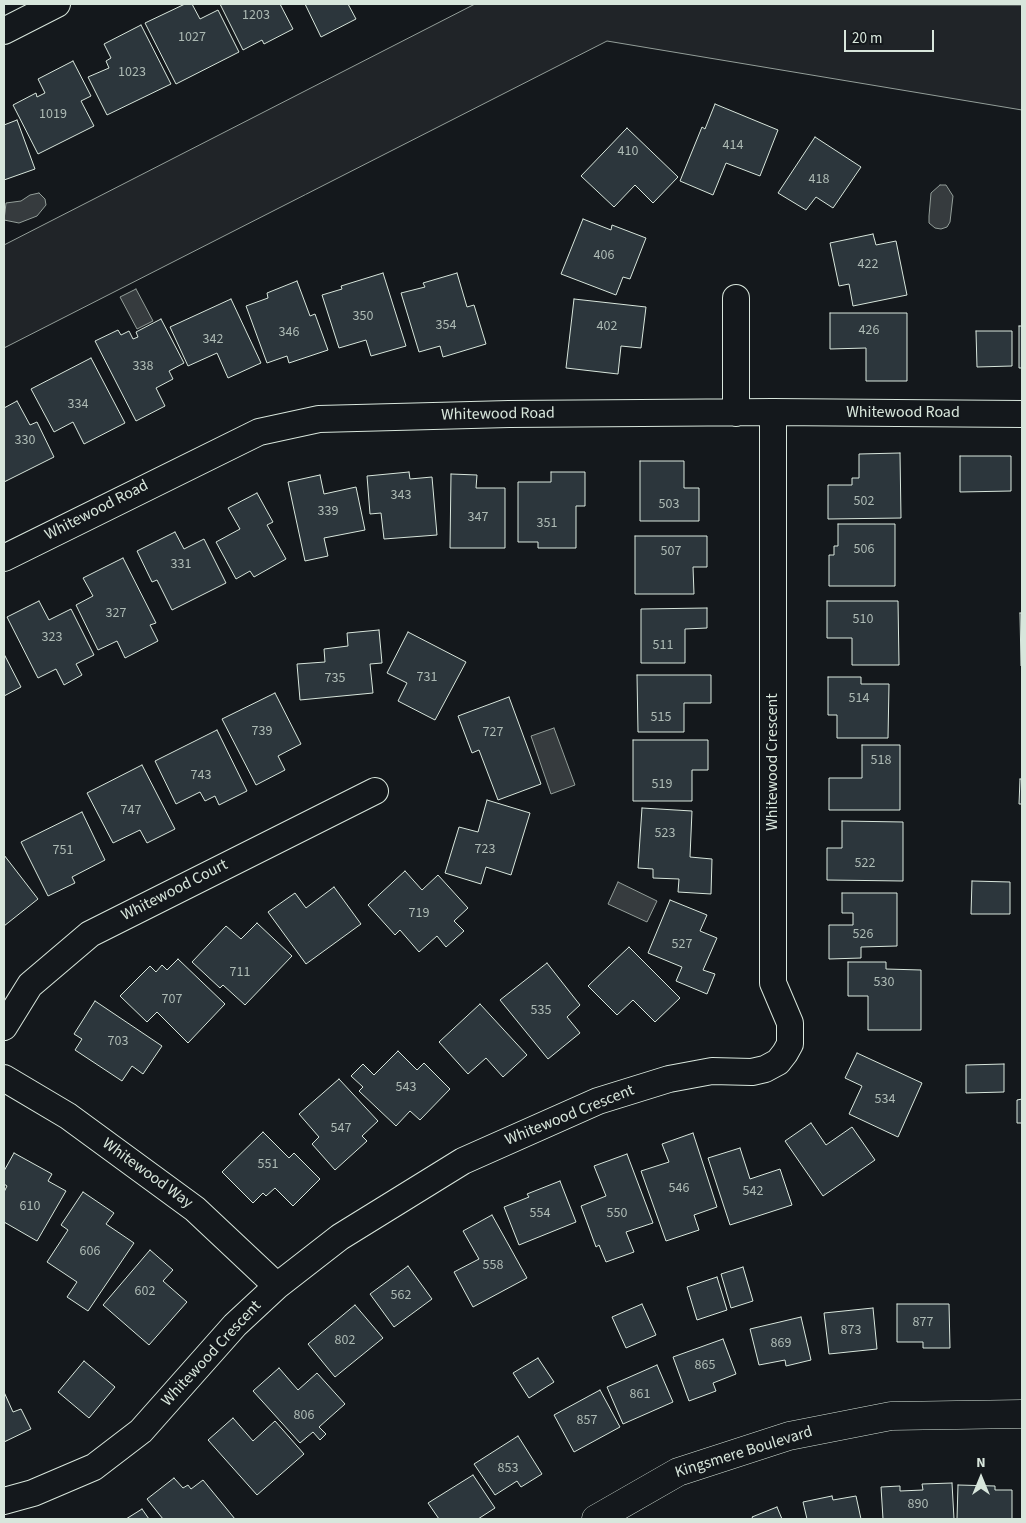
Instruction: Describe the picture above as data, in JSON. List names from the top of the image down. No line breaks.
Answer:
{"streets":{"street":["Whitewood Road","Whitewood Crescent","Whitewood Court","Whitewood Way","Kingsmere Boulevard"]},"crossings":[["Whitewood Road","Whitewood Crescent"],["Whitewood Crescent","Whitewood Way"]],"house_numbers":["1203","1027","1023","1019","414","410","418","406","422","350","354","402","426","346","342","338","334","330","343","502","503","339","347","351","506","507","331","327","510","323","511","731","735","514","515","739","727","518","743","519","747","523","723","751","522","719","526","527","711","530","707","535","703","543","534","547","551","546","542","610","554","550","606","558","602","562","877","873","802","869","865","861","806","857","853","890"],"scale_bar":"20 m","north":"top"}
